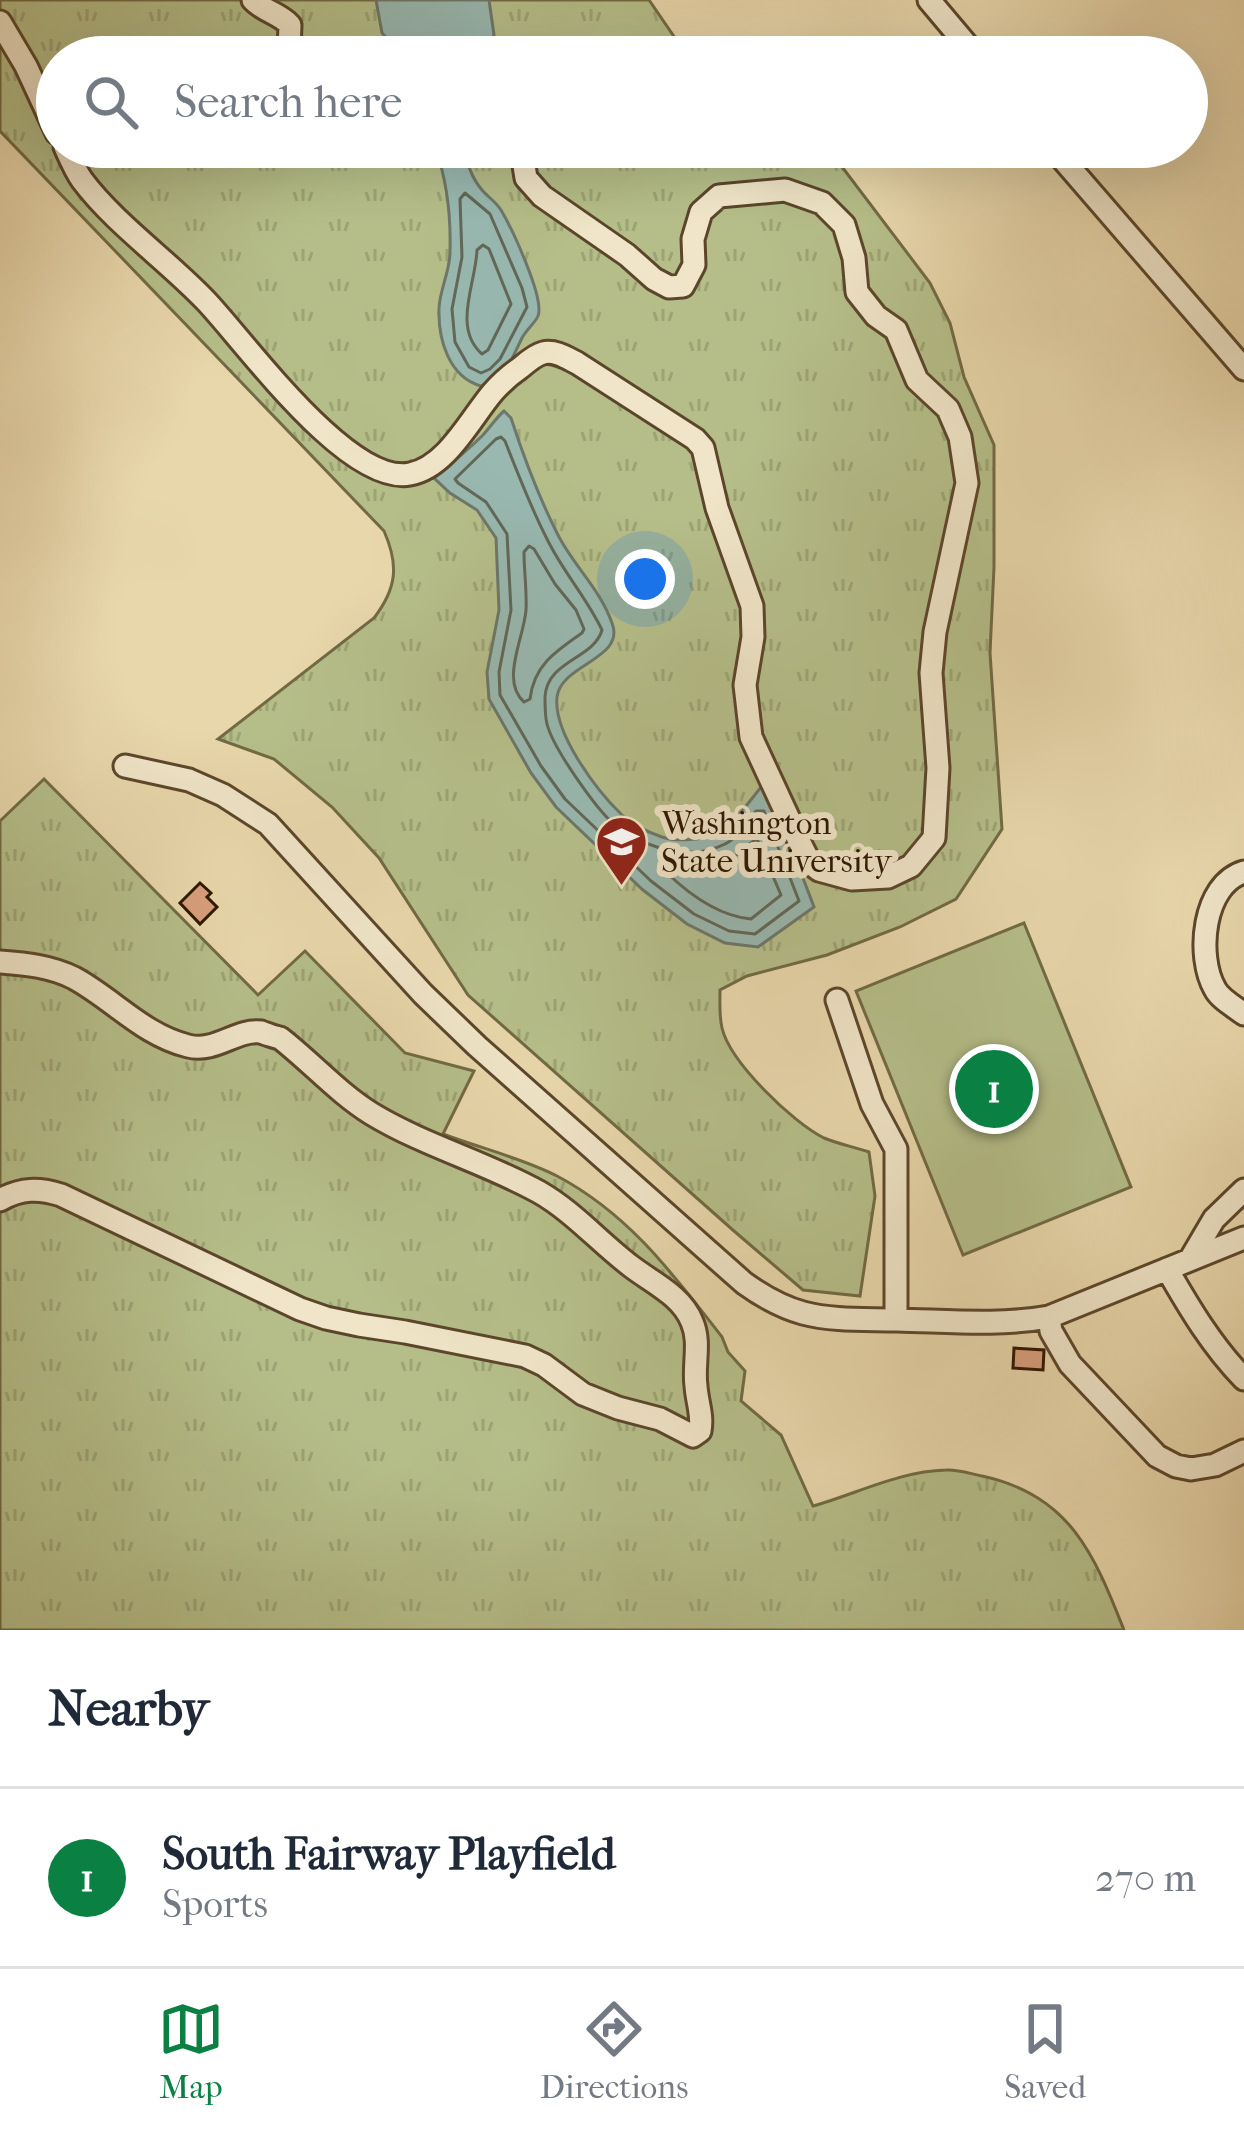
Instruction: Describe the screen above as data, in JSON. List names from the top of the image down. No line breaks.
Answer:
{"places":{"school or university":["Washington State University"]},"page":{"search":"Search here","pins":"1","heading":"Nearby","list":[{"mark":"1","name":"South Fairway Playfield","note":"Sports","value":"270 m"}],"nav":["Map","Directions","Saved"]}}
